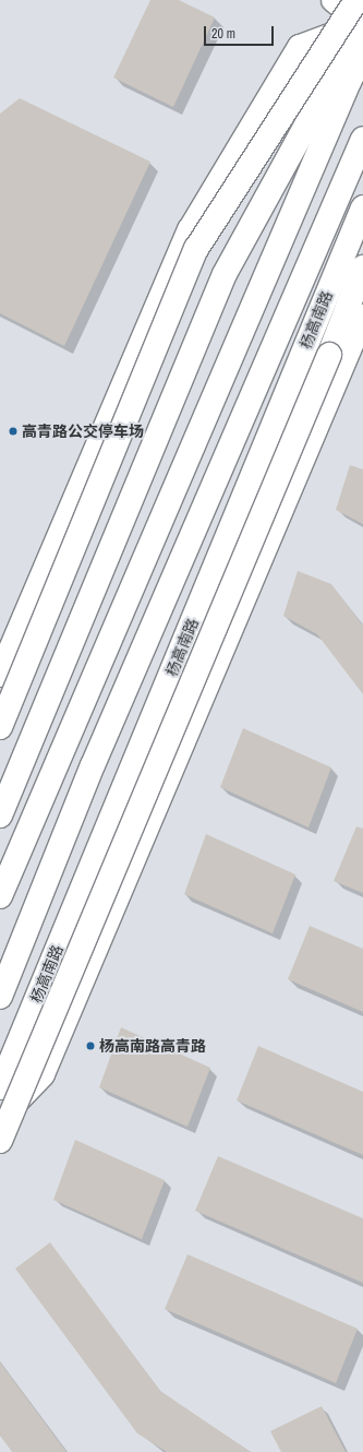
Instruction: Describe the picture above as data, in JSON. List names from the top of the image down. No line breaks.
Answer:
{"streets":{"main road":["杨高南路"]},"places":["高青路公交停车场","杨高南路高青路"],"scale_bar":"20 m"}
